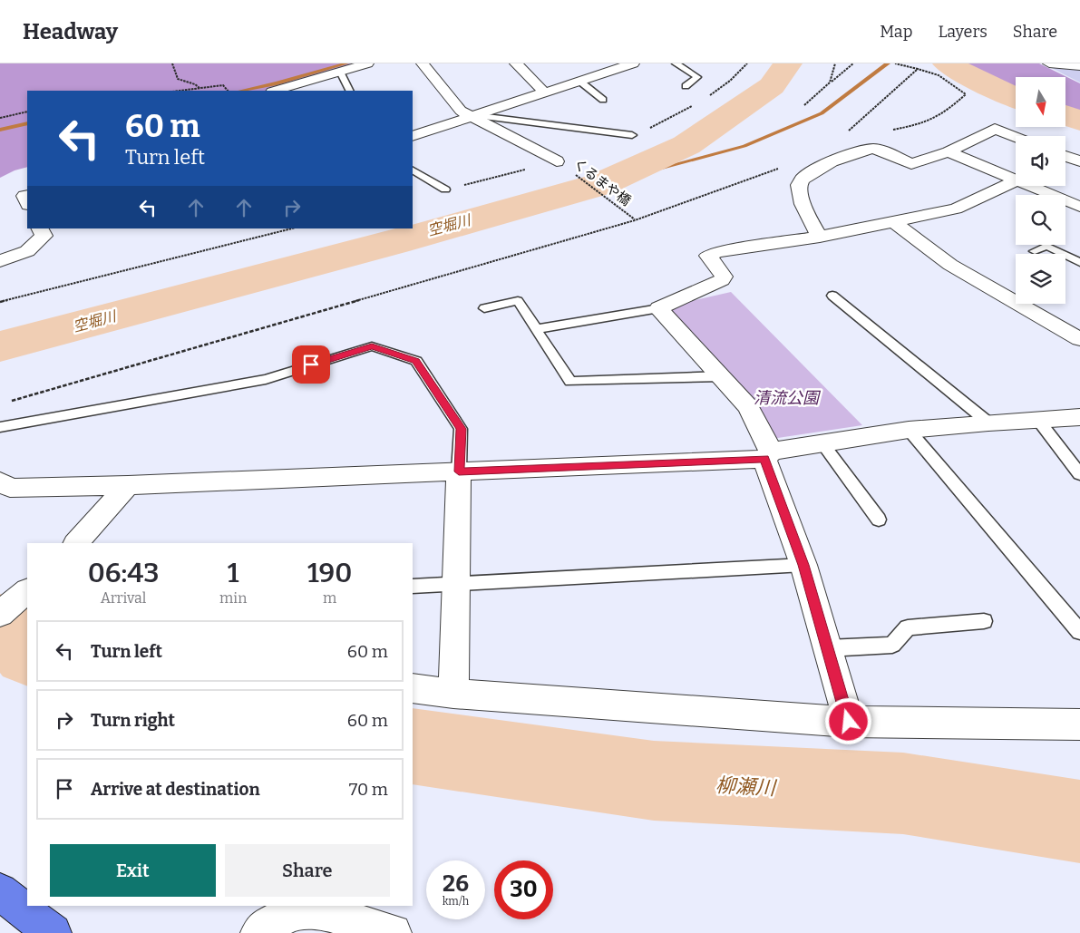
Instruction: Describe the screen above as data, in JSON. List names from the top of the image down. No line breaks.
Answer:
{"streets":{"path":["くるまや橋"]},"water":["空堀川","柳瀬川"],"parks":["清流公園"],"north":"bottom","page":{"header":"Headway","nav":["Map","Layers","Share"],"turn":["60 m","Turn left"],"eta":["06:43","Arrival","1","min","190","m"],"list":[{"name":"Turn left","value":"60 m"},{"name":"Turn right","value":"60 m"},{"name":"Arrive at destination","value":"70 m"}],"buttons":["Exit","Share"],"speed":"26 km/h","limit":"30"}}
